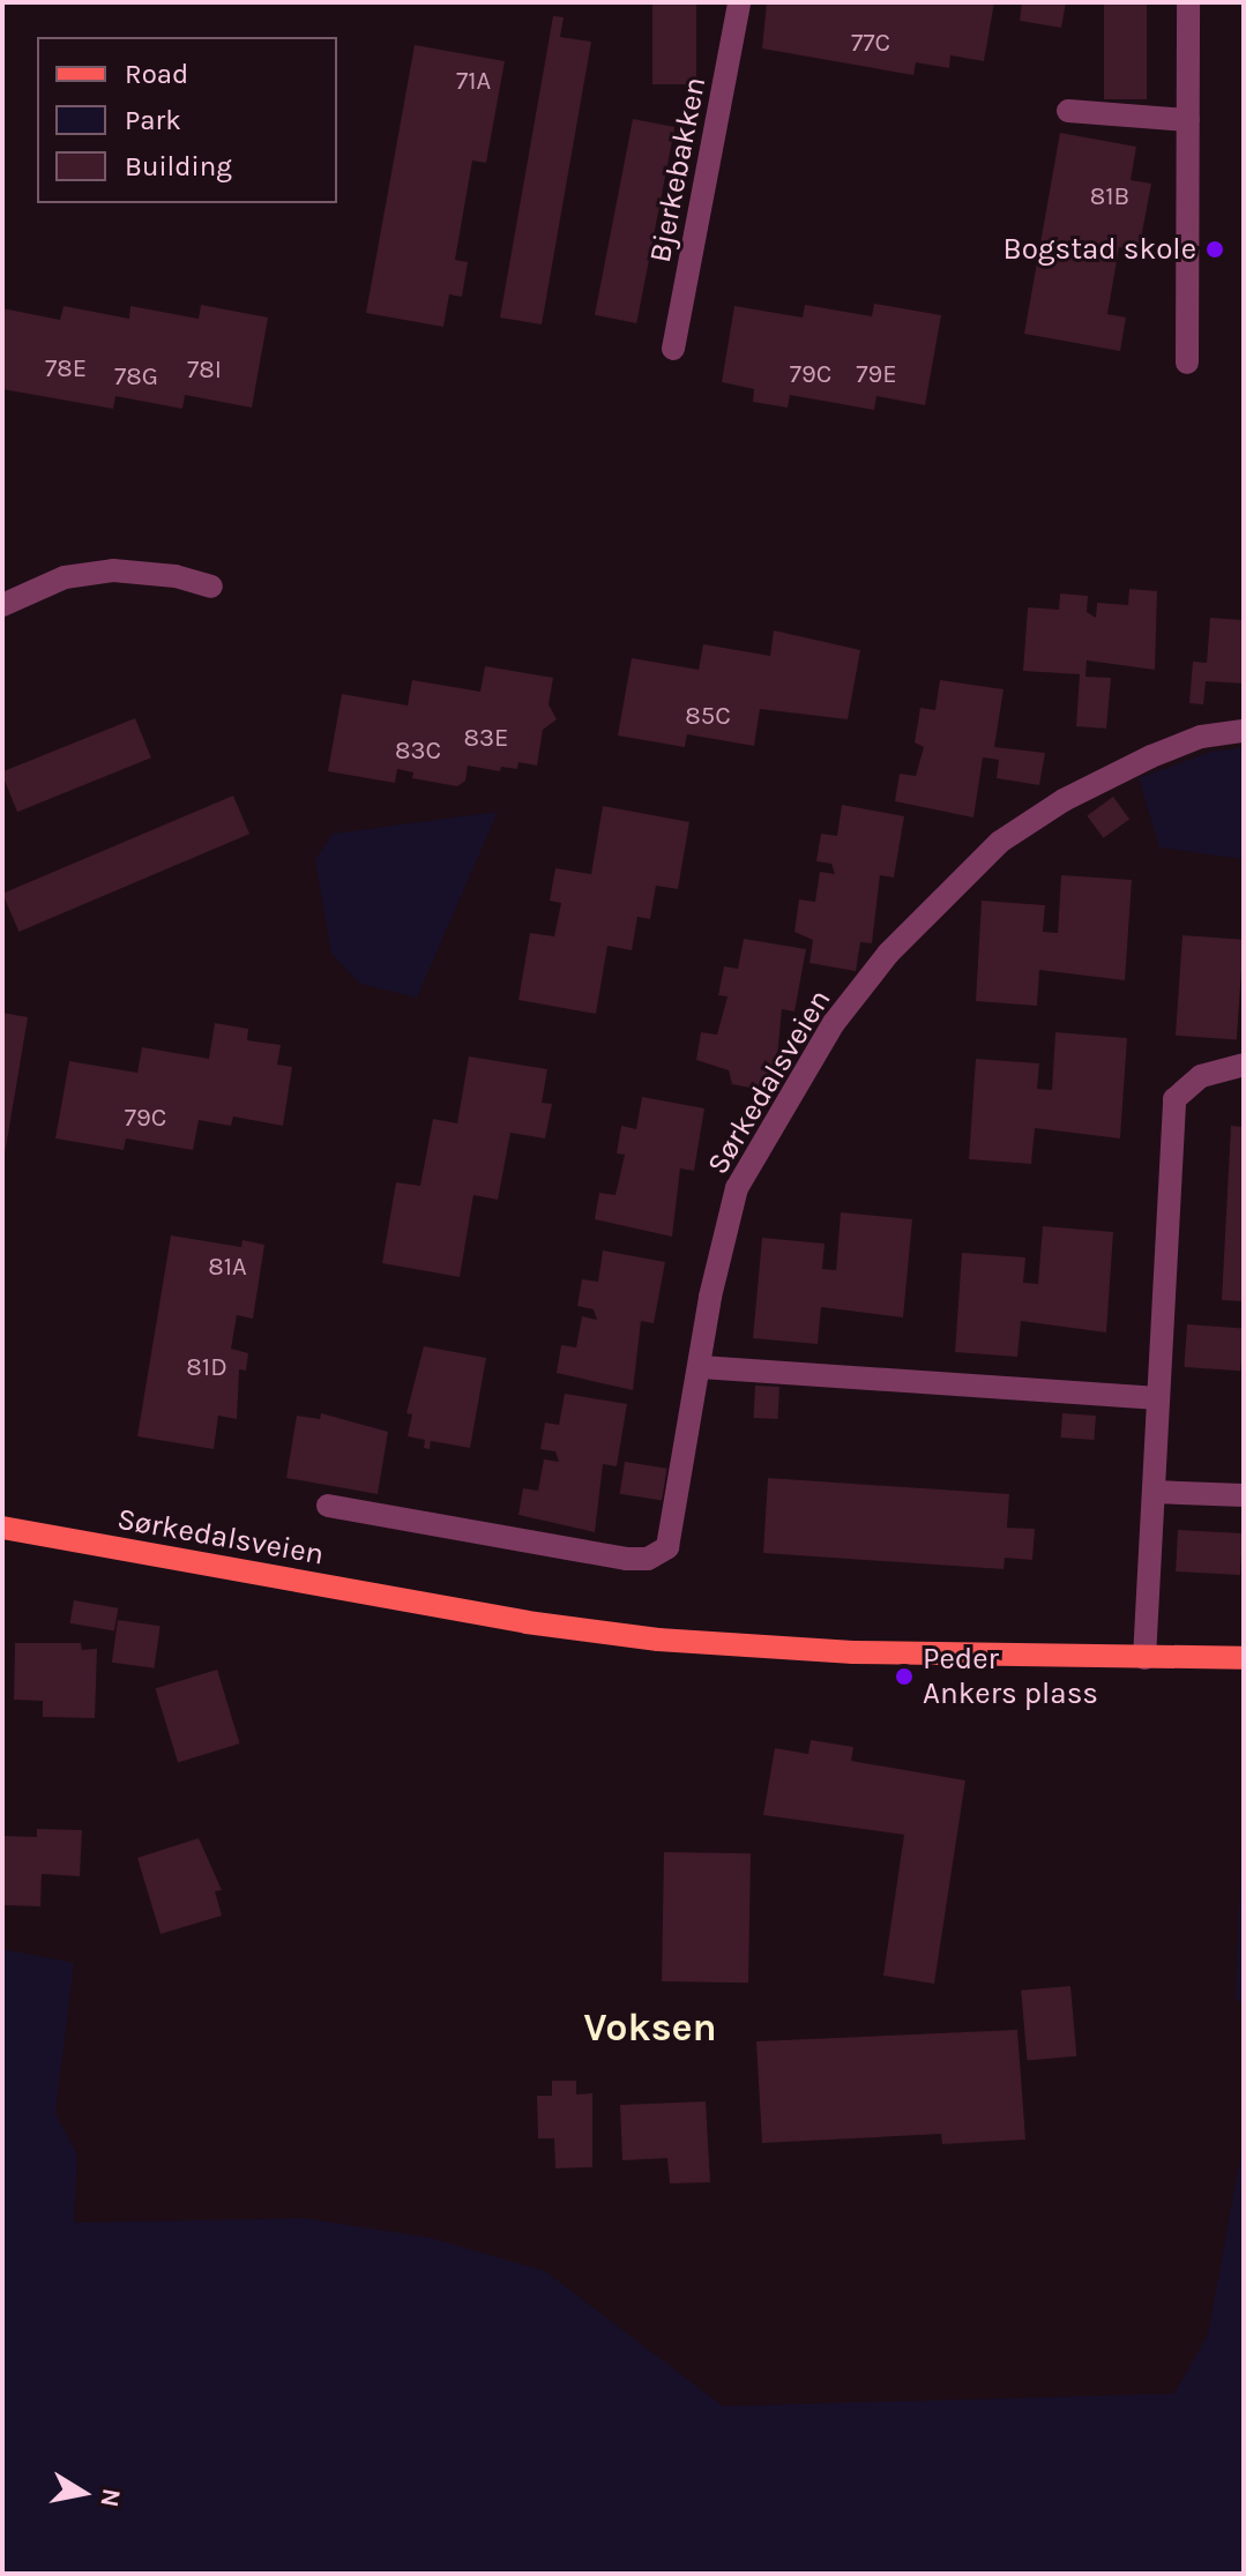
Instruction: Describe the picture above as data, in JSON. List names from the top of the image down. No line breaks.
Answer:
{"streets":{"main road":["Sørkedalsveien"],"street":["Bjerkebakken"]},"districts":["Voksen"],"places":["Bogstad skole","Peder Ankers plass"],"house_numbers":["77C","71A","81B","78E","78I","79C","79E","78G","85C","83E","83C","79C","81A","81D"],"legend":["Road","Park","Building"],"north":"right"}
